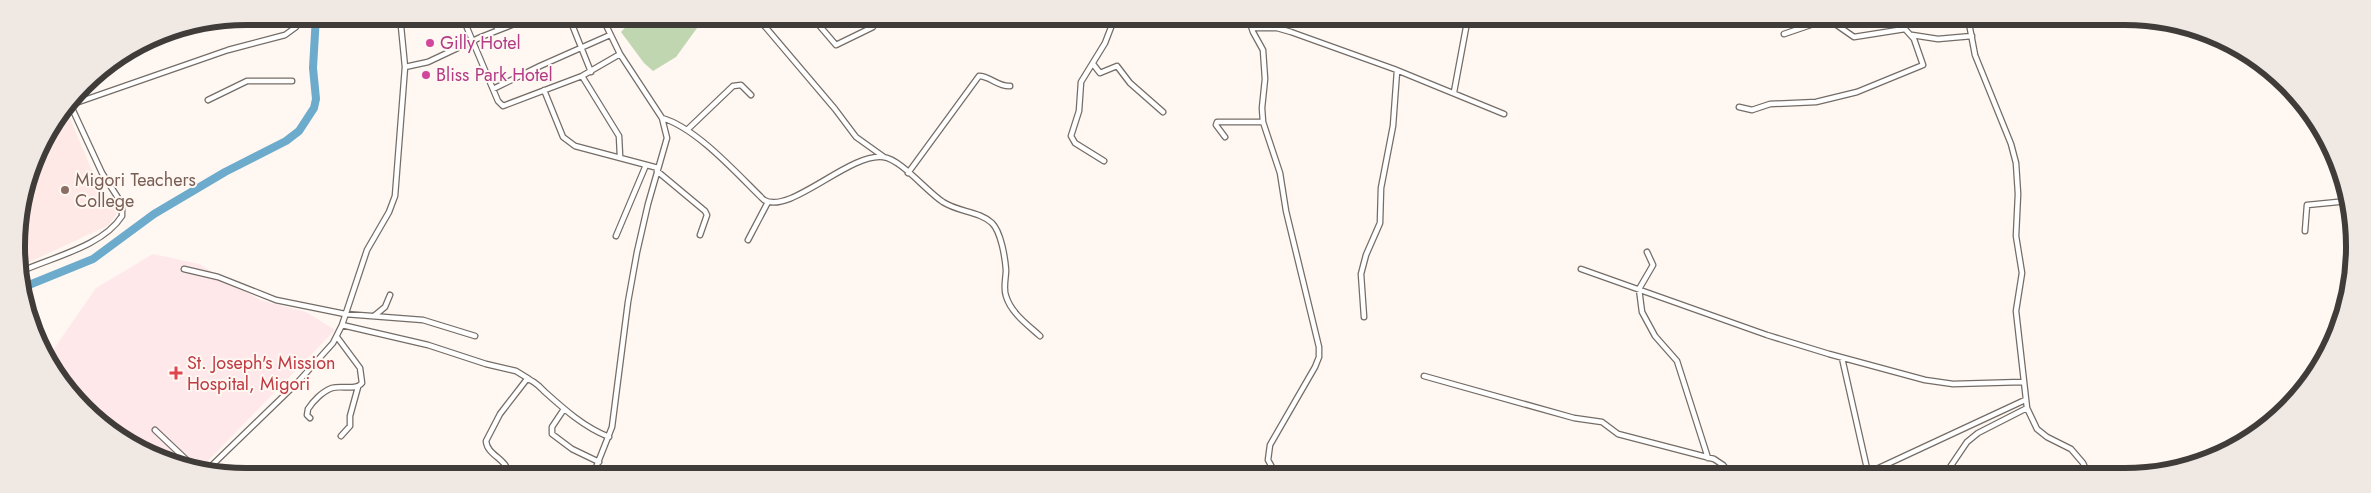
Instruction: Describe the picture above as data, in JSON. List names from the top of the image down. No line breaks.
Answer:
{"places":{"other":["Gilly Hotel","Bliss Park Hotel","Migori Teachers College"],"health":["St. Joseph's Mission Hospital, Migori"]}}
